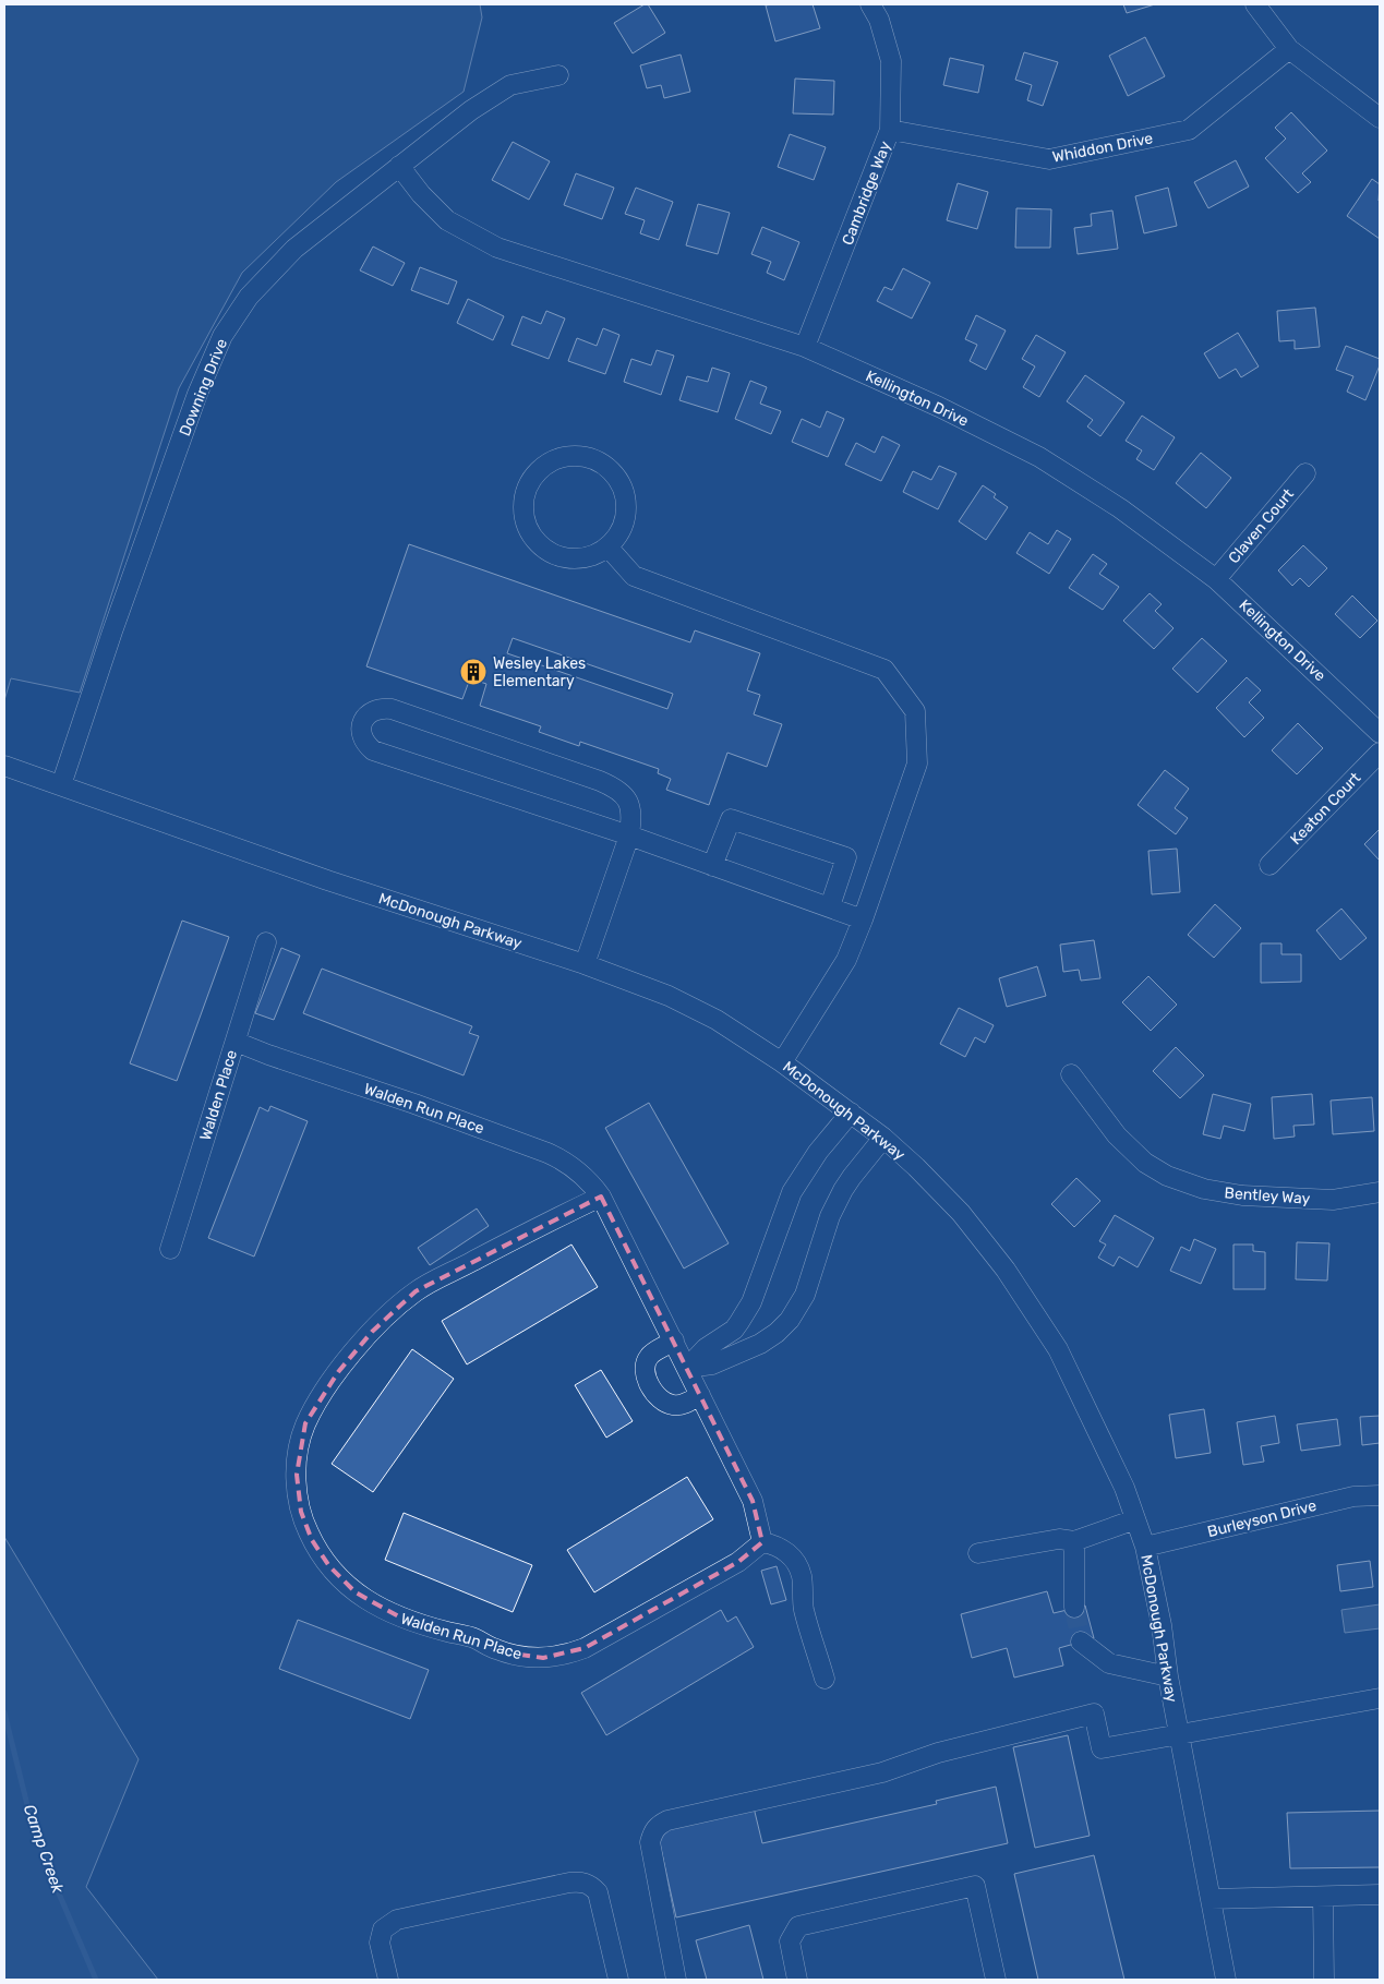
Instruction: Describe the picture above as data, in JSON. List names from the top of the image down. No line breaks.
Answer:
{"streets":{"street":["Whiddon Drive","Cambridge Way","Downing Drive","Kellington Drive","Claven Court","Keaton Court","McDonough Parkway","Walden Place","Walden Run Place","Bentley Way","Burleyson Drive"]},"crossings":[["Whiddon Drive","Cambridge Way"],["Cambridge Way","Kellington Drive"],["Downing Drive","Kellington Drive"],["Downing Drive","McDonough Parkway"],["Kellington Drive","Claven Court"],["McDonough Parkway","Burleyson Drive"],["Walden Place","Walden Run Place"]],"water":["Camp Creek"],"places":{"building":["Wesley Lakes Elementary"]}}
